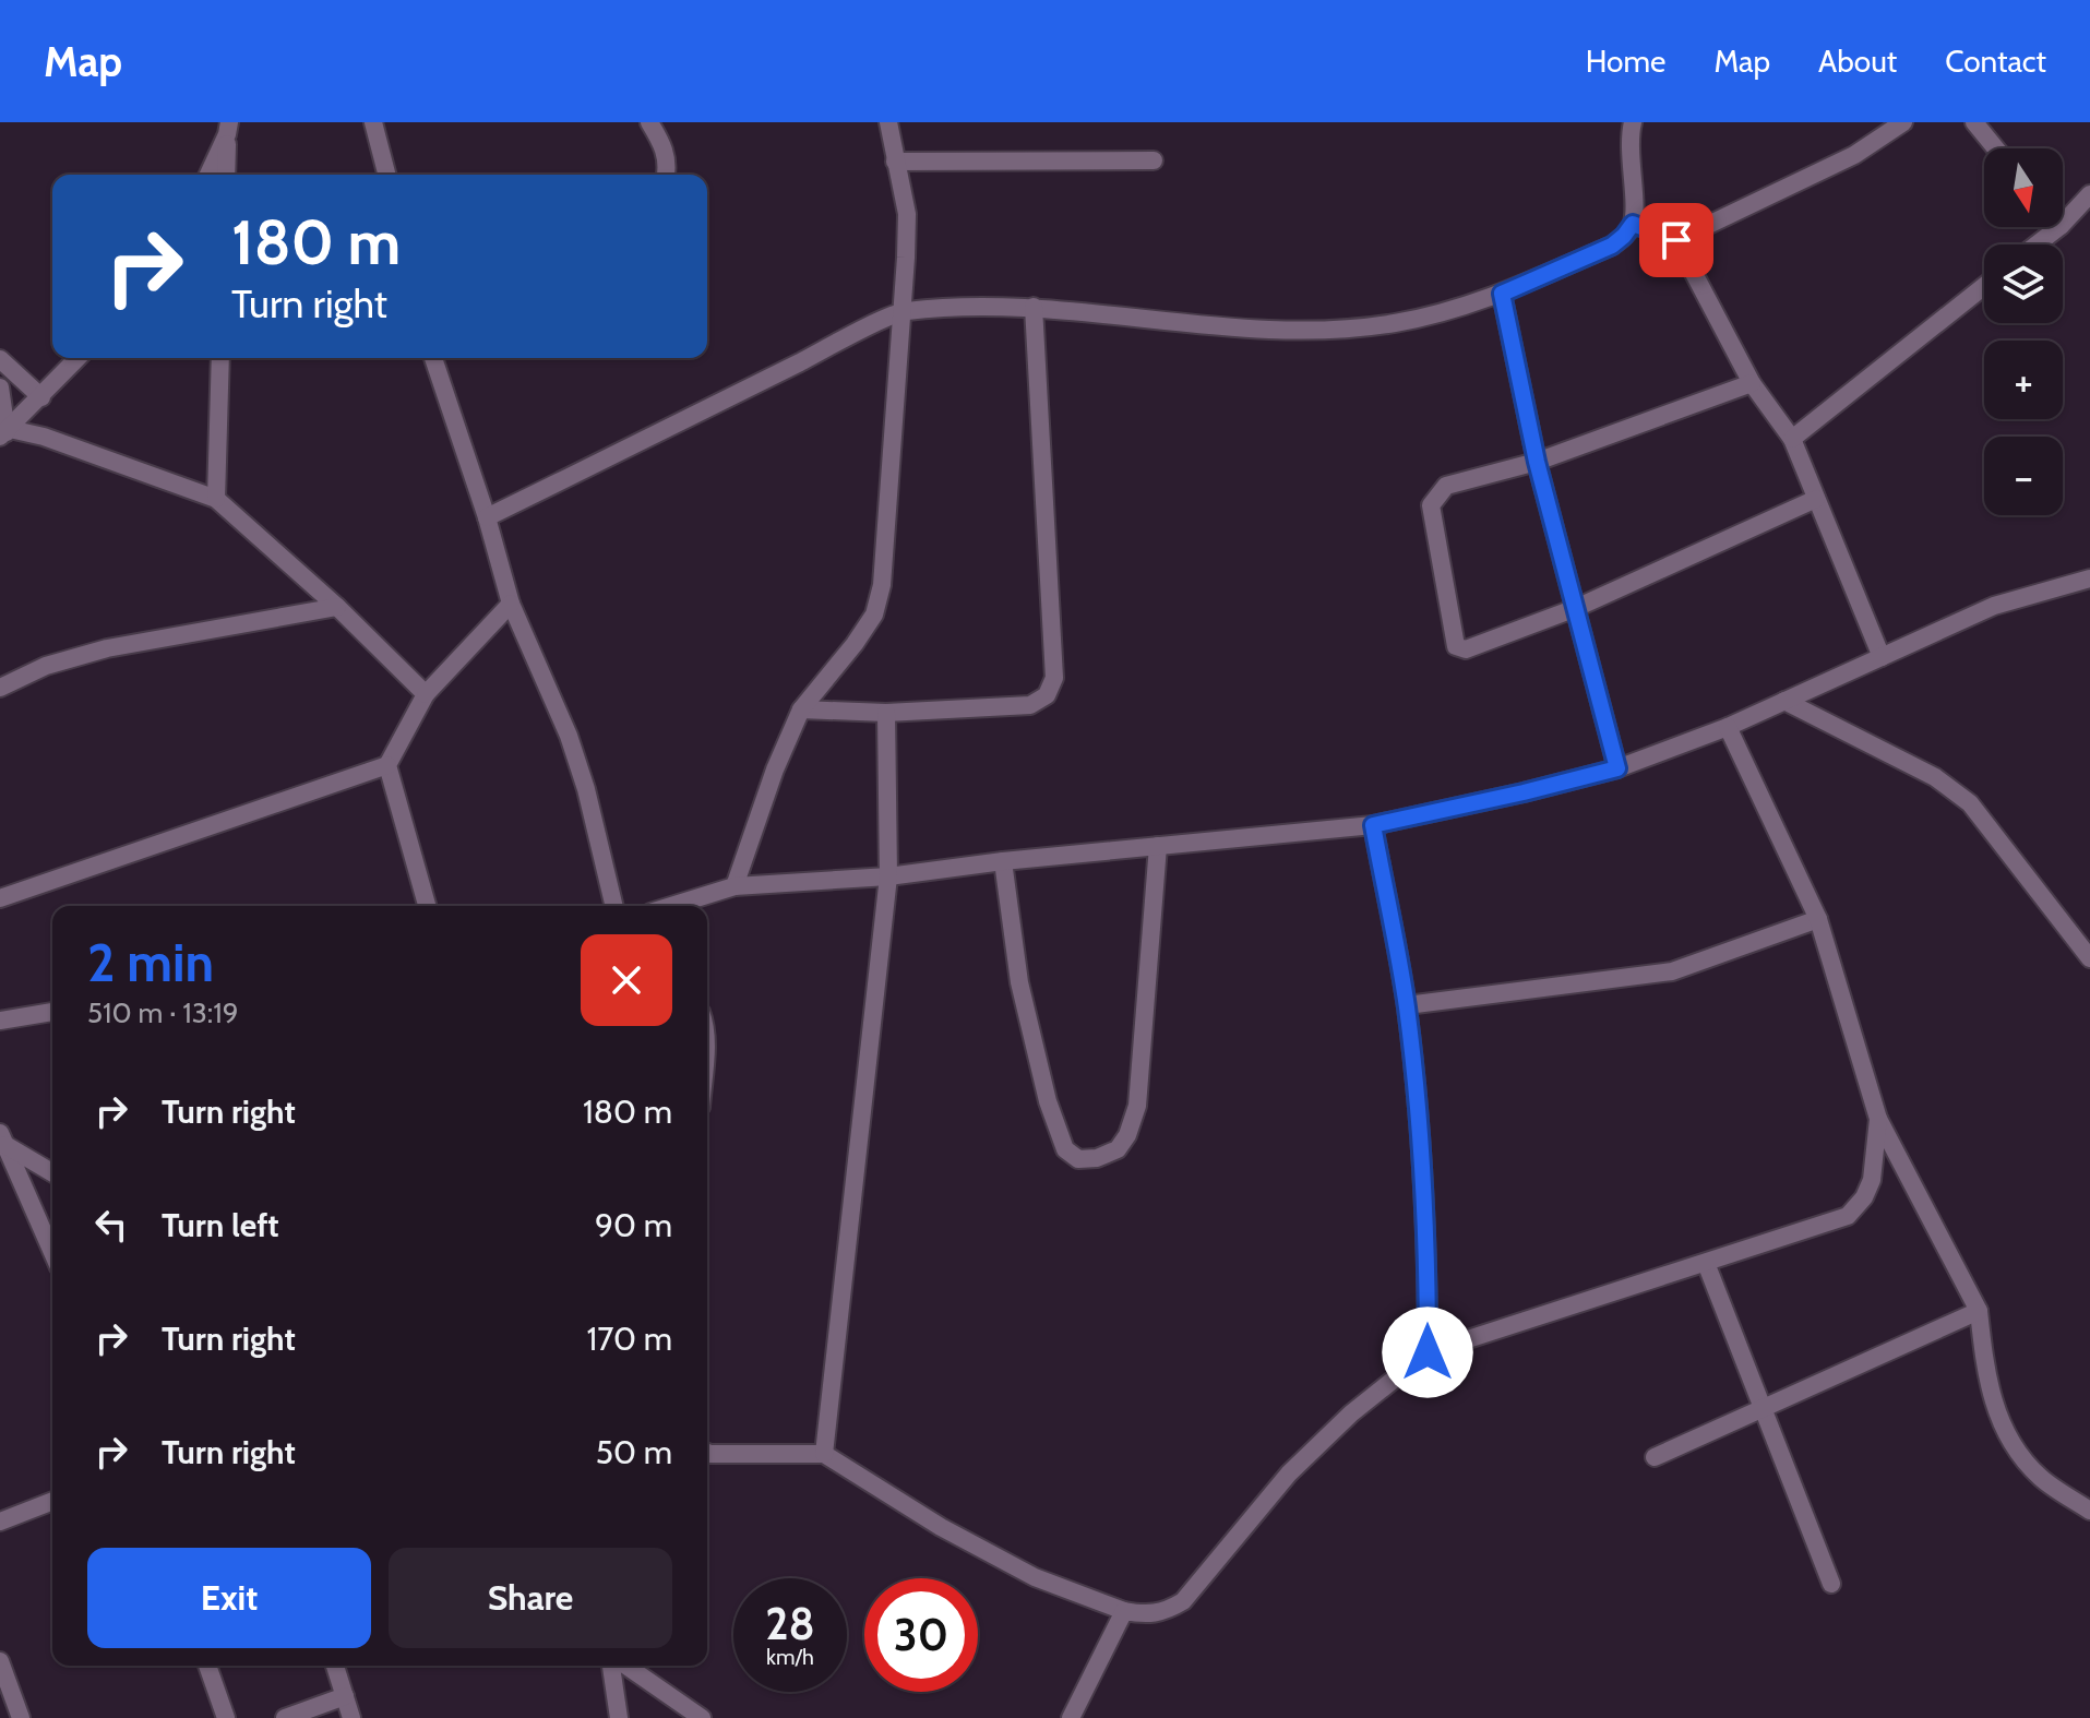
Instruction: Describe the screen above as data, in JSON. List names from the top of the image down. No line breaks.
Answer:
{"north":"bottom","page":{"header":"Map","nav":["Home","Map","About","Contact"],"map_buttons":["+","−"],"turn":["180 m","Turn right"],"heading":["2 min","510 m · 13:19"],"list":[{"name":"Turn right","value":"180 m"},{"name":"Turn left","value":"90 m"},{"name":"Turn right","value":"170 m"},{"name":"Turn right","value":"50 m"}],"buttons":["Exit","Share"],"speed":"28 km/h","limit":"30"}}
